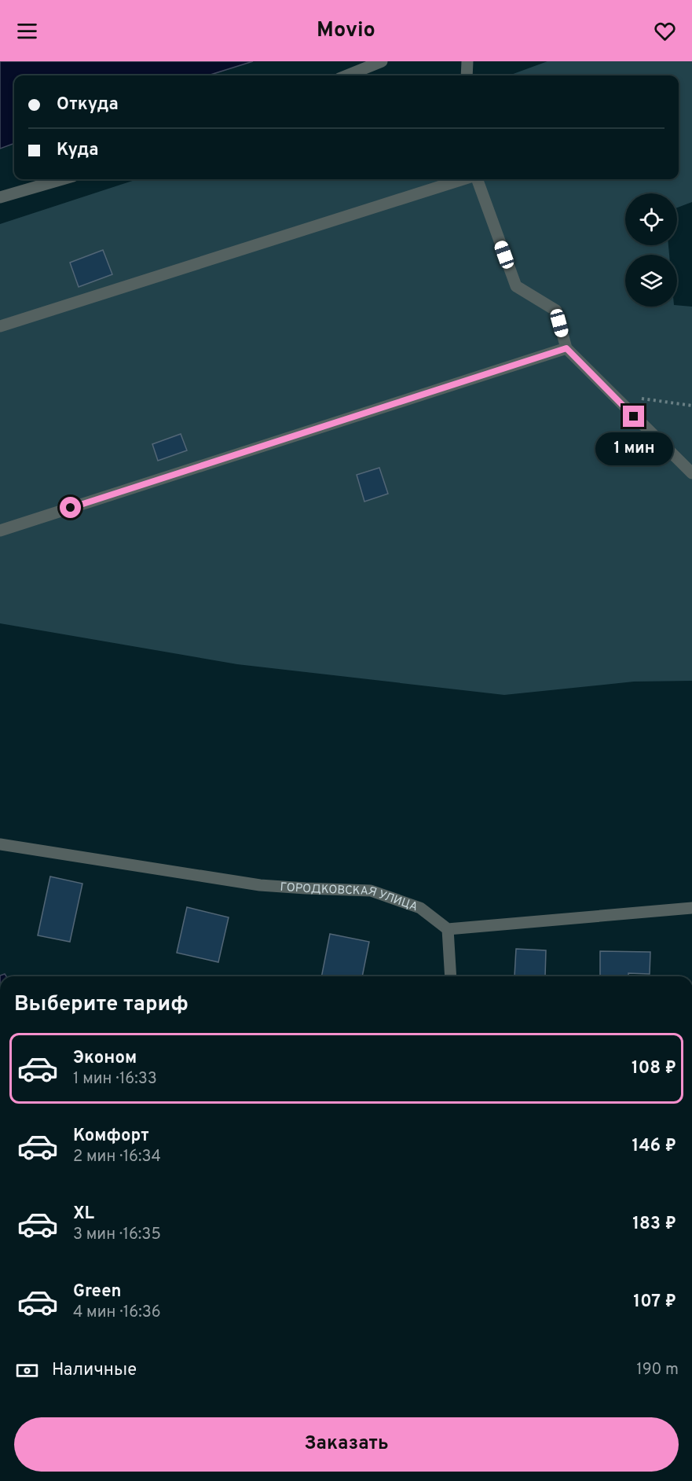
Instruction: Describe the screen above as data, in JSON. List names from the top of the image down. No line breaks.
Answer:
{"streets":{"street":["ГОРОДКОВСКАЯ УЛИЦА"]},"page":{"header":"Movio","banner":["Откуда","Куда"],"bubble":"1 мин","heading":"Выберите тариф","list":[{"name":"Эконом","note":"1 мин · 16:33","value":"108 ₽"},{"name":"Комфорт","note":"2 мин · 16:34","value":"146 ₽"},{"name":"XL","note":"3 мин · 16:35","value":"183 ₽"},{"name":"Green","note":"4 мин · 16:36","value":"107 ₽"}],"pay":["Наличные","190 m"],"buttons":"Заказать"}}
